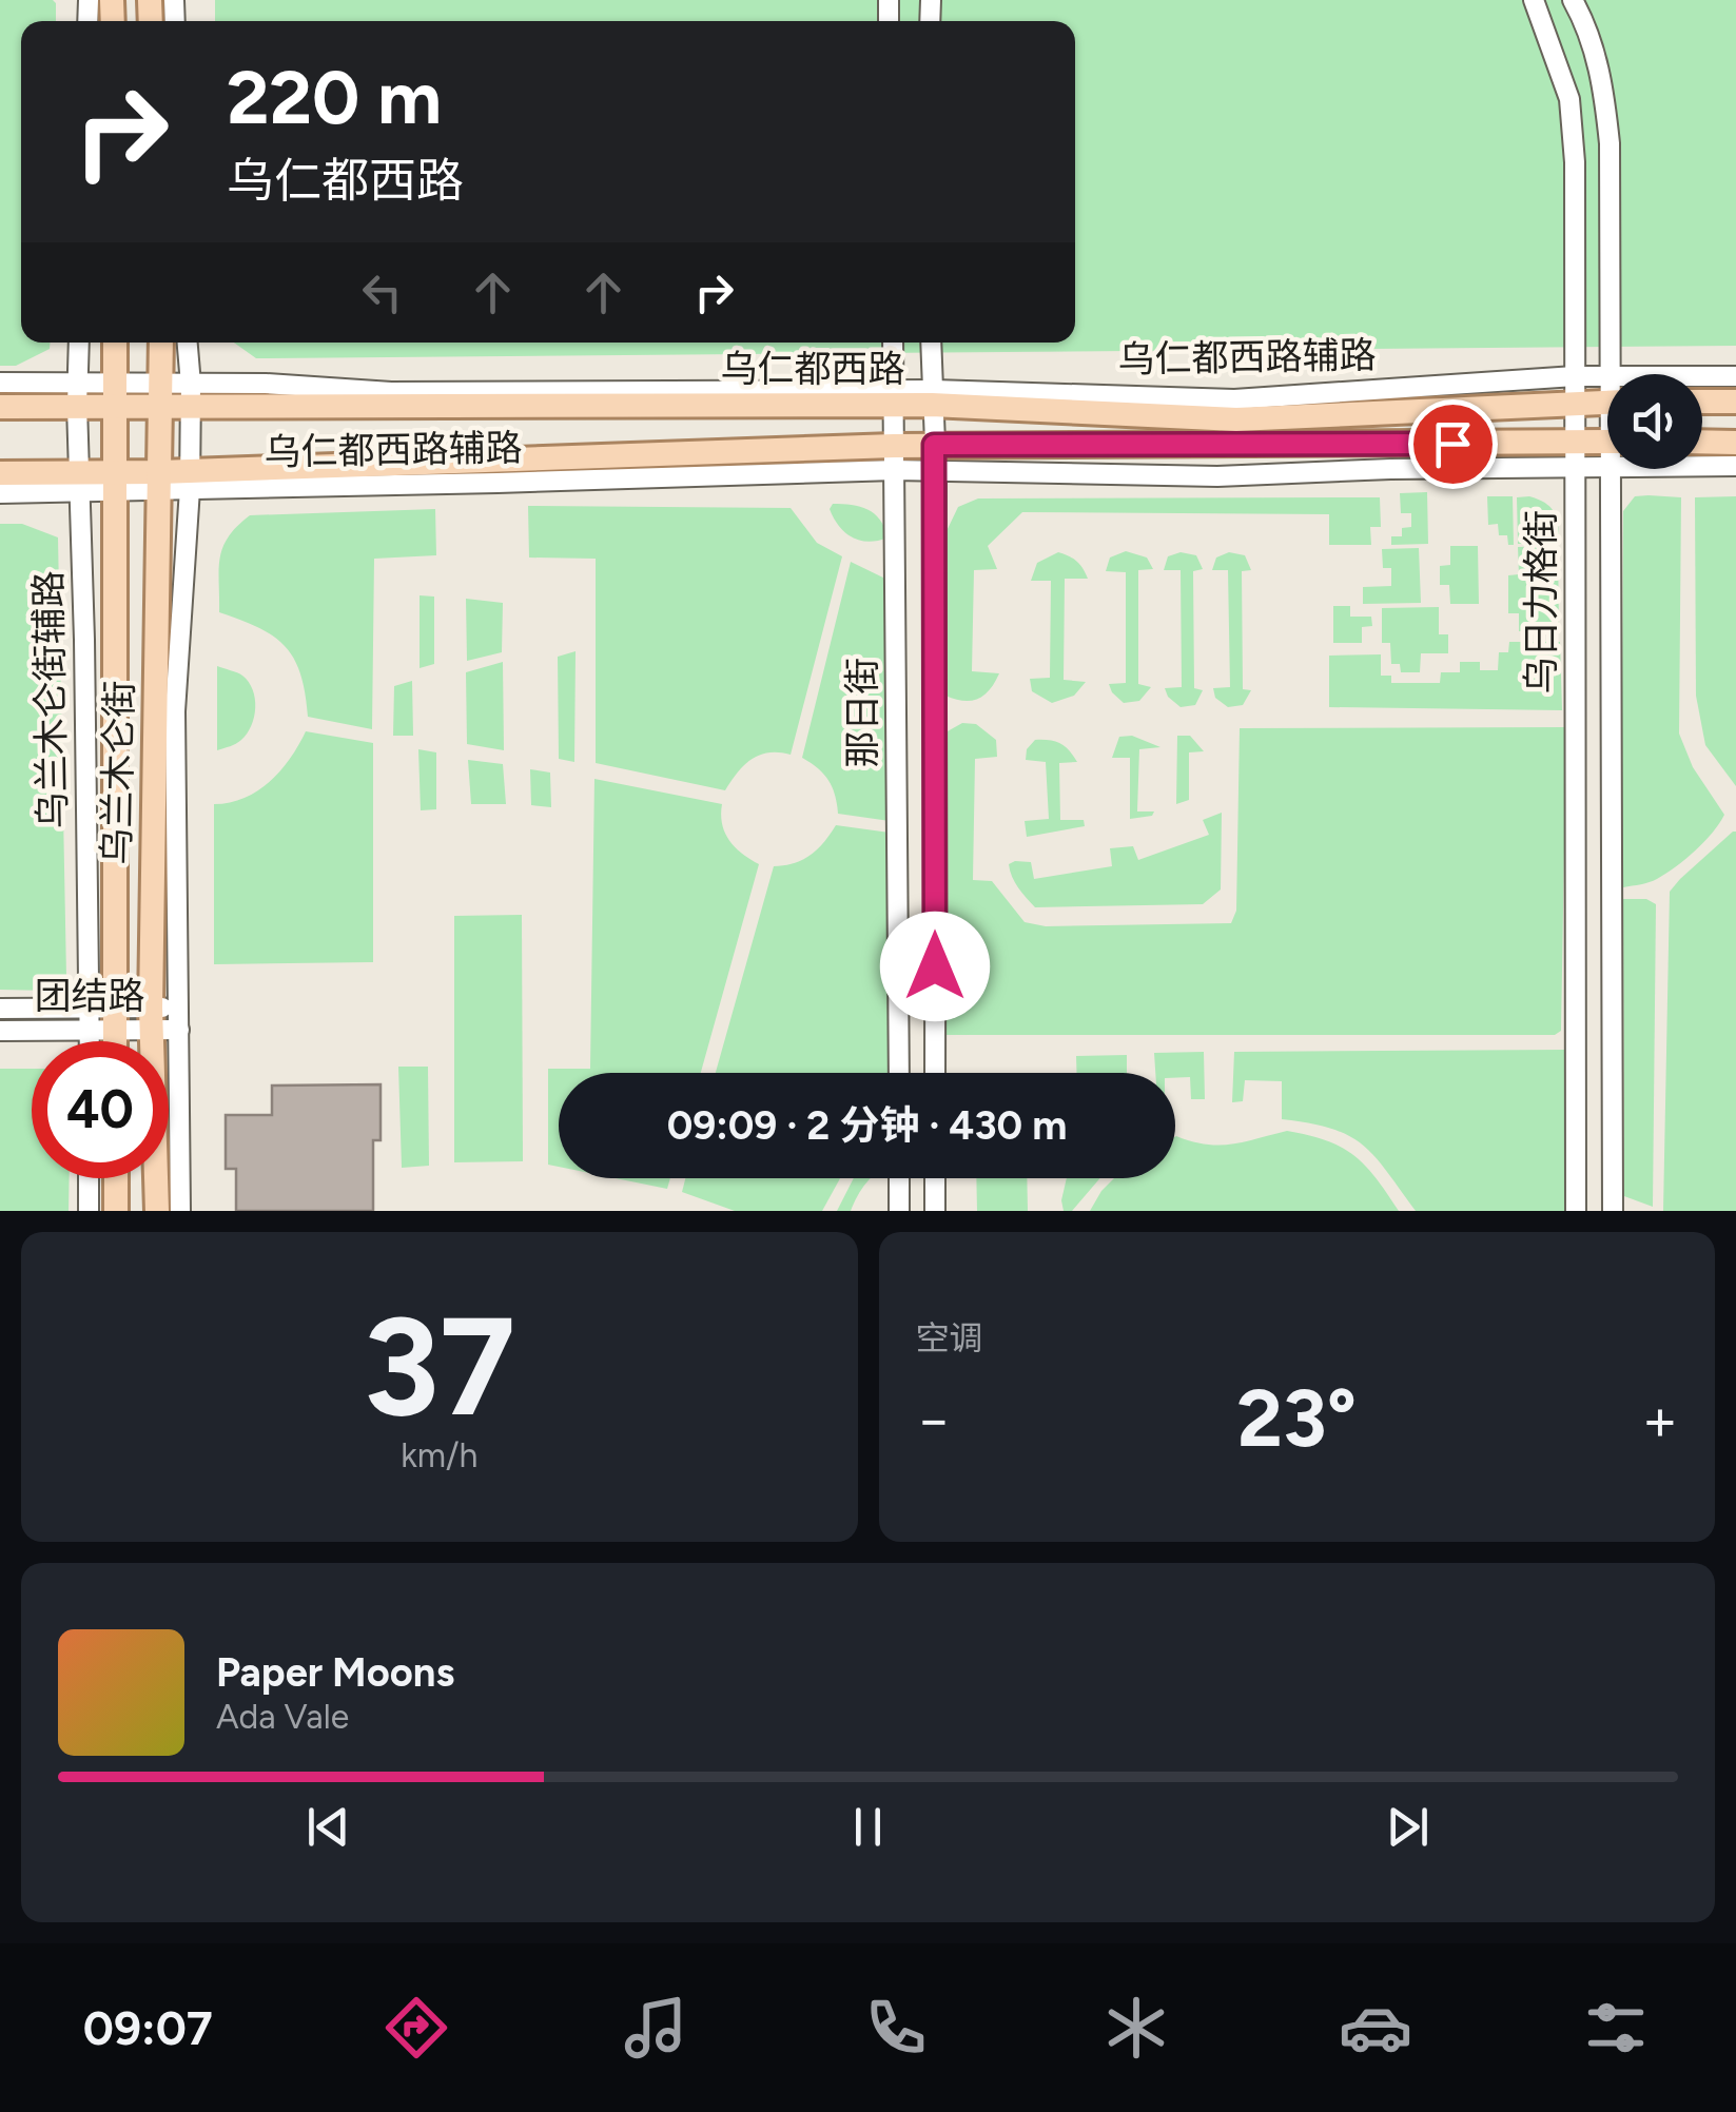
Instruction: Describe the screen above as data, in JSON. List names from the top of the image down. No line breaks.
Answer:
{"streets":{"main road":["乌仁都西路","乌兰木仑街"],"street":["乌仁都西路辅路","乌日力格街","乌兰木仑街辅路","那日街","团结路"]},"crossings":[["乌仁都西路辅路","乌仁都西路"],["乌仁都西路辅路","乌日力格街"],["乌仁都西路辅路","那日街"],["乌仁都西路","乌日力格街"],["乌仁都西路","乌兰木仑街辅路"],["乌仁都西路","那日街"],["乌仁都西路","乌兰木仑街"],["乌兰木仑街辅路","乌兰木仑街"],["乌兰木仑街辅路","团结路"],["乌兰木仑街","团结路"]],"page":{"turn":["220 m","乌仁都西路"],"limit":"40","trip":"09:09 · 2 分钟 · 430 m","tile":[["37","km/h"],"空调"],"heat":["−","23°","+"],"song":["Paper Moons","Ada Vale"],"tabs":"09:07"}}
